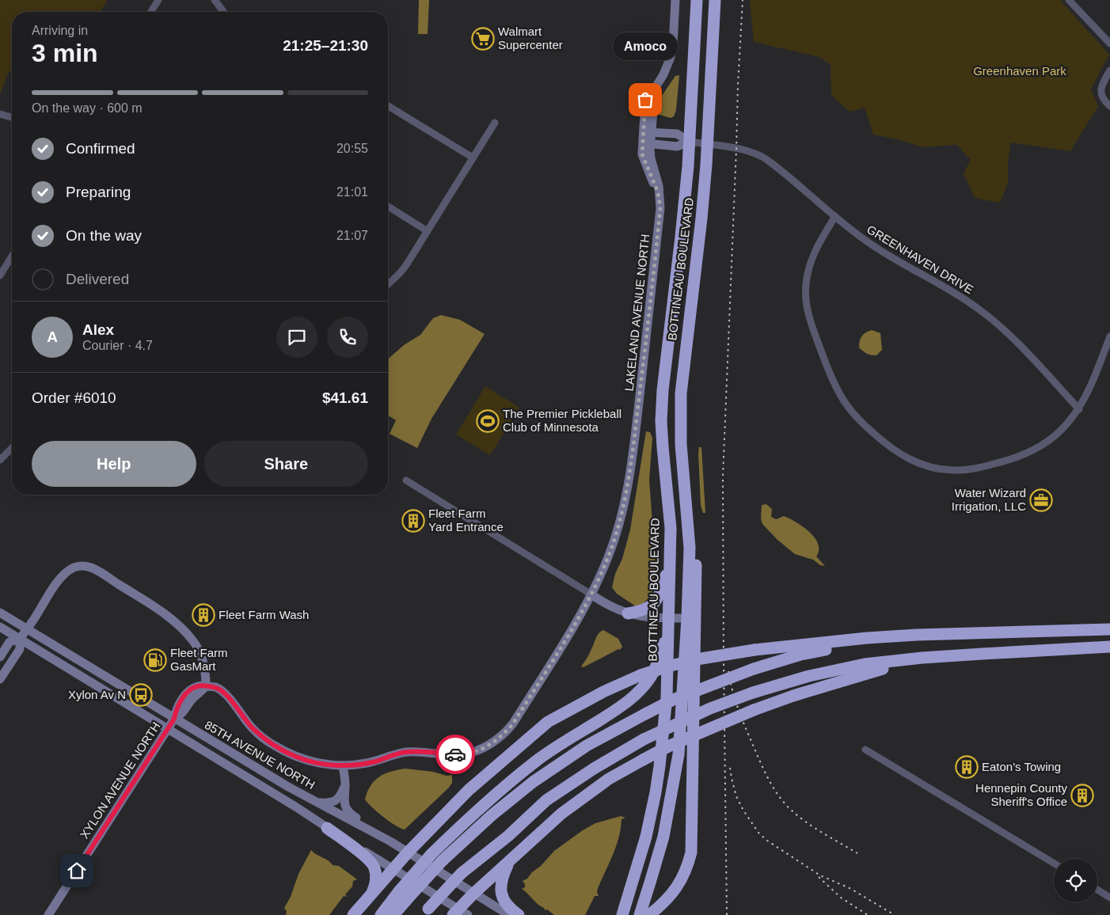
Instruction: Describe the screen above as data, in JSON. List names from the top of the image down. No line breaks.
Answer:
{"streets":{"highway":["BOTTINEAU BOULEVARD"],"street":["GREENHAVEN DRIVE","LAKELAND AVENUE NORTH","85TH AVENUE NORTH","XYLON AVENUE NORTH"]},"crossings":[["GREENHAVEN DRIVE","BOTTINEAU BOULEVARD"],["85TH AVENUE NORTH","XYLON AVENUE NORTH"]],"parks":["Greenhaven Park"],"places":{"supermarket":["Walmart Supercenter"],"other":["Amoco"],"sports":["The Premier Pickleball Club of Minnesota"],"office":["Water Wizard Irrigation, LLC"],"building":["Fleet Farm Yard Entrance","Fleet Farm Wash","Eaton's Towing","Hennepin County Sheriff's Office"],"fuel station":["Fleet Farm GasMart"],"bus stop":["Xylon Av N"]},"page":{"heading":["3 min","Arriving in","21:25–21:30"],"panel":["Alex","Courier · 4.7","Order #6010","$41.61"],"bubble":"Amoco","bar":"On the way · 600 m","list":[["Confirmed","20:55"],["Preparing","21:01"],["On the way","21:07"],"Delivered"],"round":"A","buttons":["Help","Share"]}}
